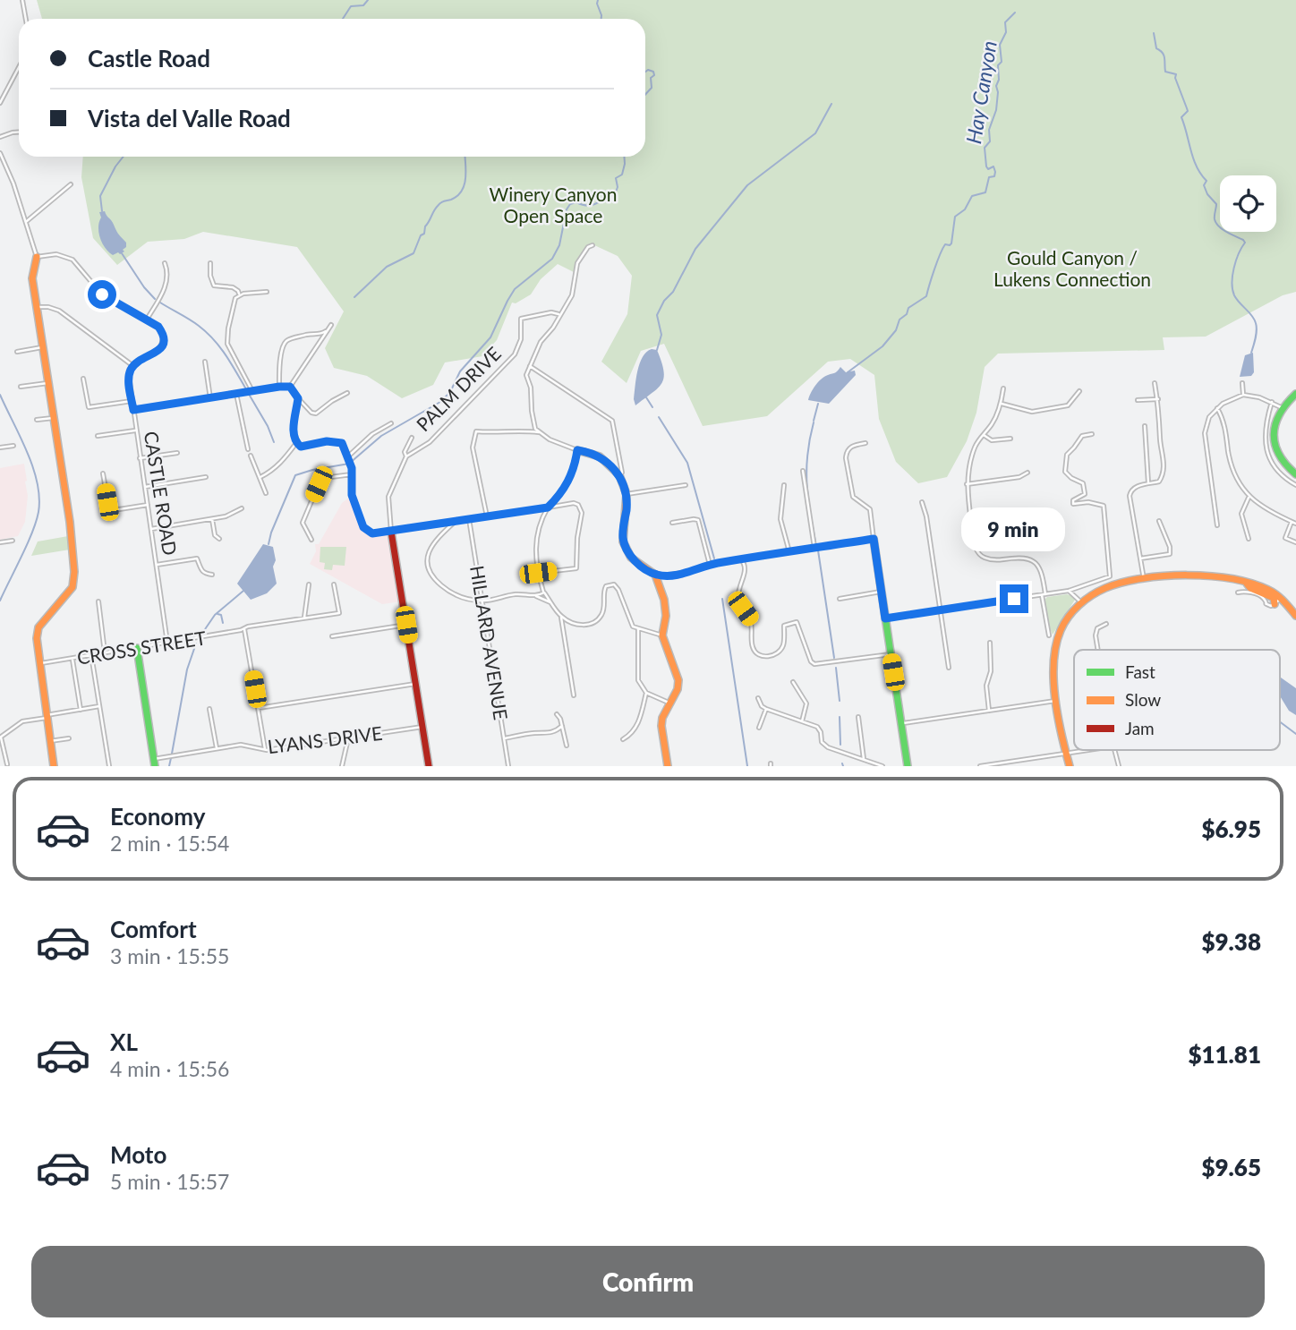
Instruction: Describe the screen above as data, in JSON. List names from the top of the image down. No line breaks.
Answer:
{"streets":{"street":["PALM DRIVE","CASTLE ROAD","HILLARD AVENUE","CROSS STREET","LYANS DRIVE"]},"crossings":[["CASTLE ROAD","CROSS STREET"]],"water":["Hay Canyon"],"parks":["Winery Canyon Open Space","Gould Canyon / Lukens Connection"],"legend":["Fast","Slow","Jam"],"page":{"banner":["Castle Road","Vista del Valle Road"],"bubble":"9 min","list":[{"name":"Economy","note":"2 min · 15:54","value":"$6.95"},{"name":"Comfort","note":"3 min · 15:55","value":"$9.38"},{"name":"XL","note":"4 min · 15:56","value":"$11.81"},{"name":"Moto","note":"5 min · 15:57","value":"$9.65"}],"buttons":"Confirm"}}
